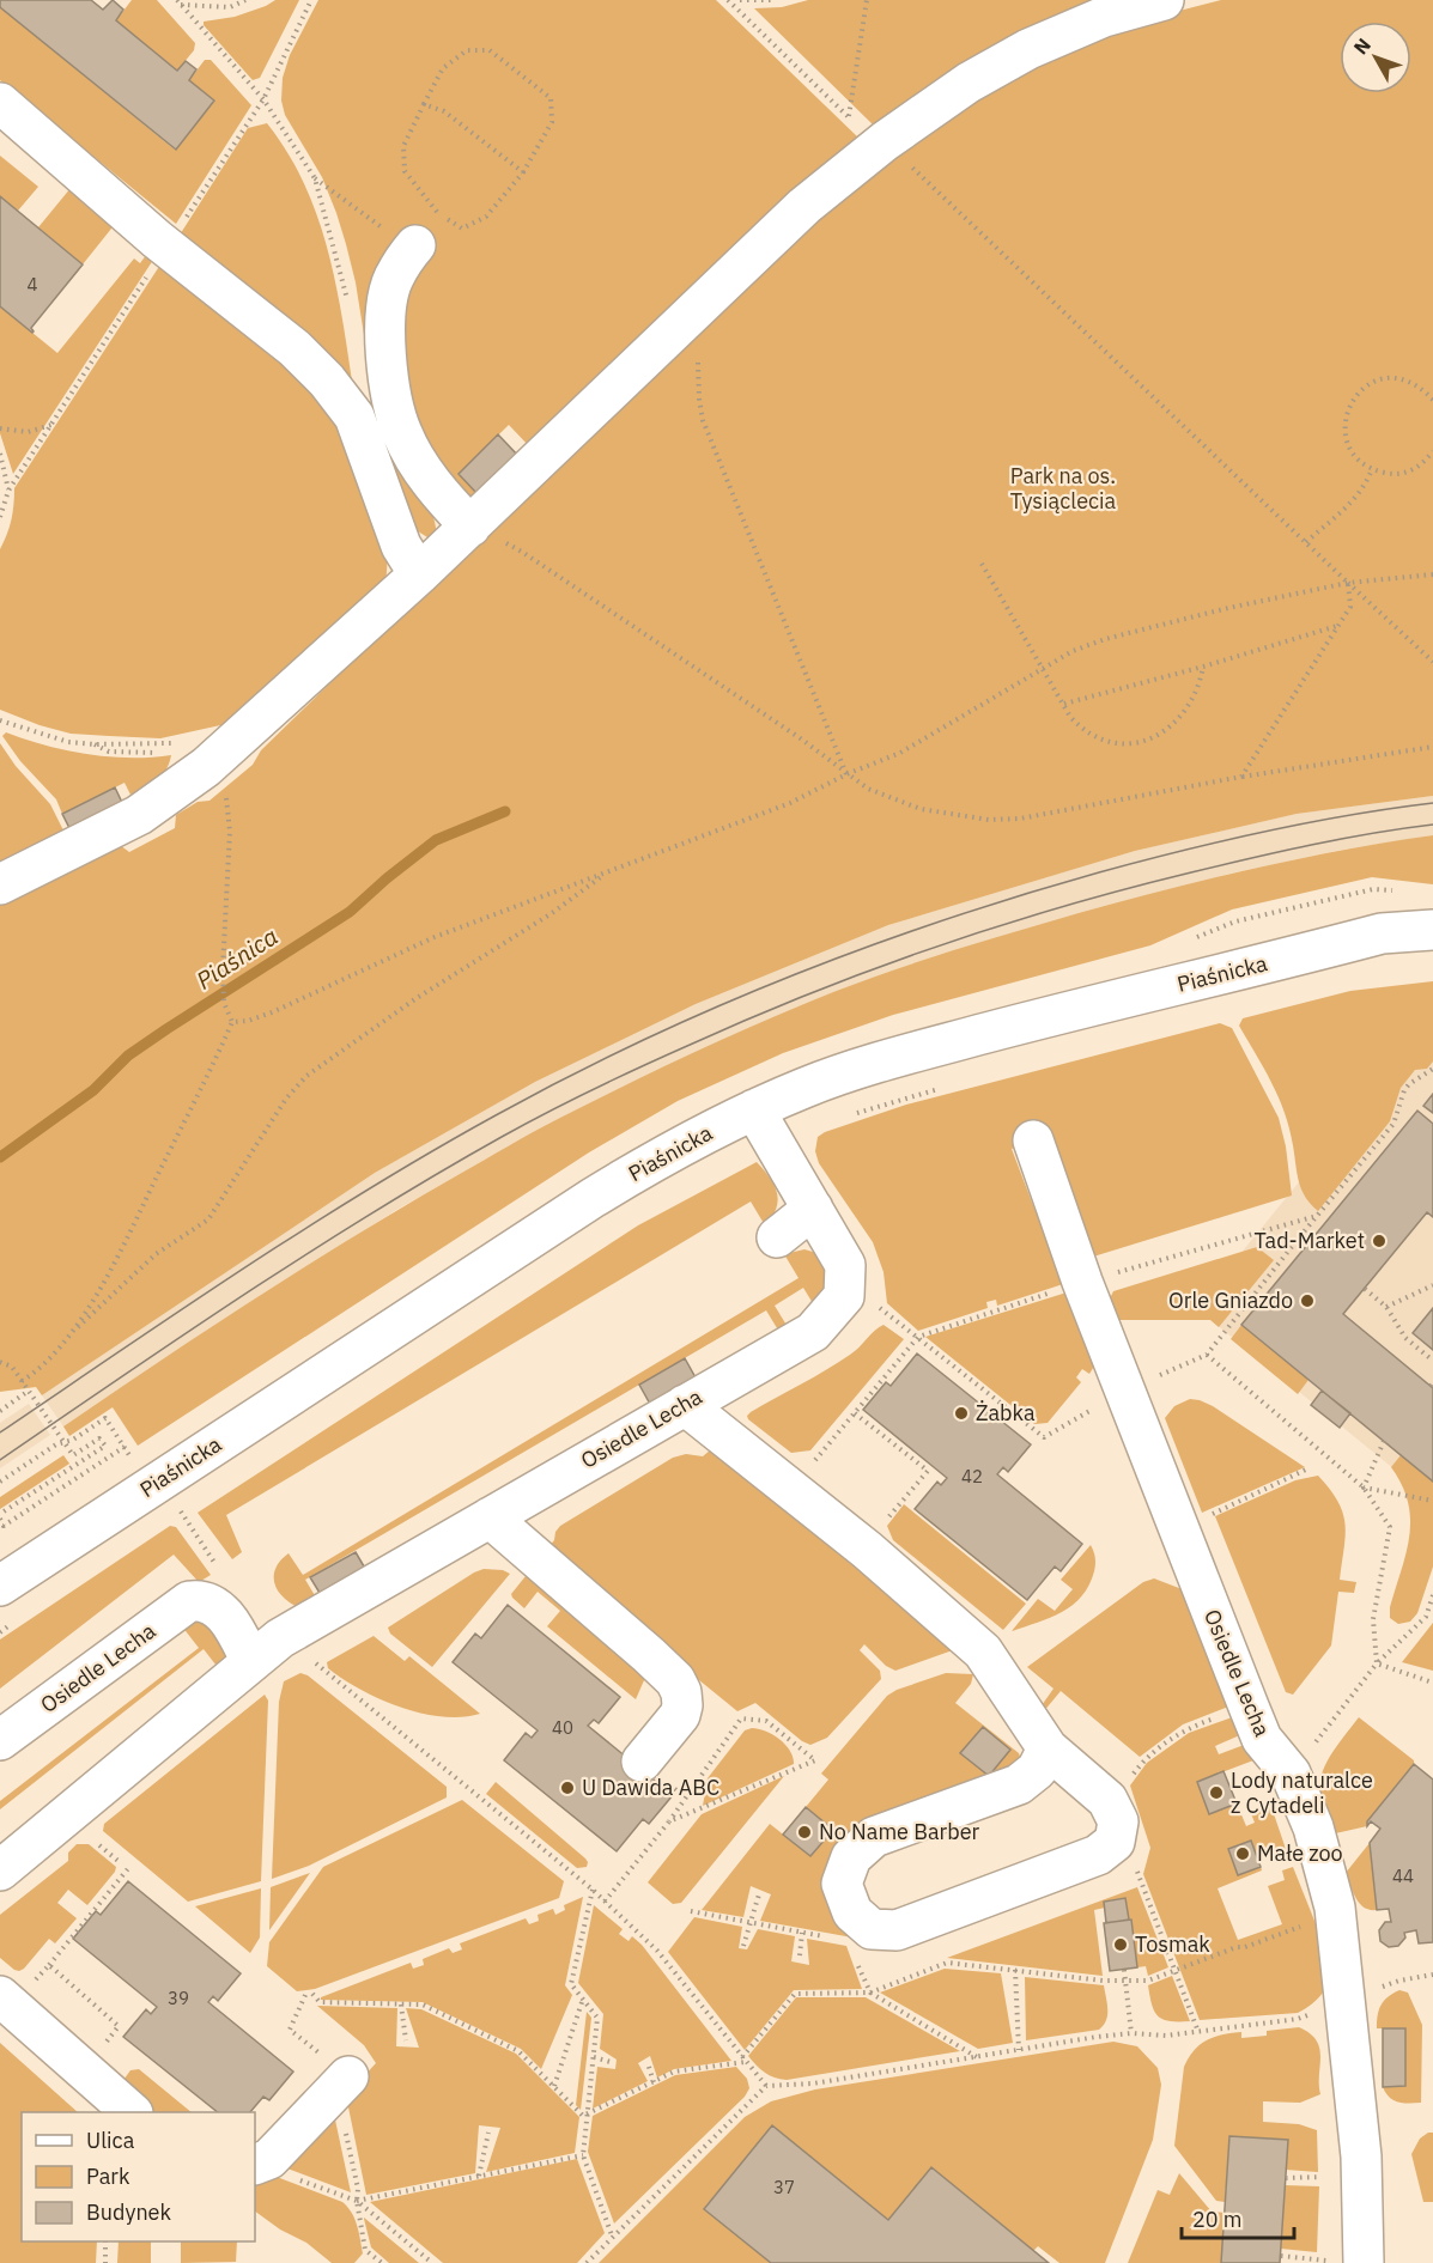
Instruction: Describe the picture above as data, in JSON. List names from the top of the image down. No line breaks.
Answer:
{"streets":{"street":["Piaśnicka","Osiedle Lecha"]},"crossings":[["Piaśnicka","Osiedle Lecha"]],"water":["Piaśnica"],"parks":["Park na os. Tysiąclecia"],"places":["Tad-Market","Orle Gniazdo","Żabka","U Dawida ABC","Lody naturalce z Cytadeli","No Name Barber","Małe zoo","Tosmak"],"house_numbers":["4","42","40","44","39","37"],"legend":["Ulica","Park","Budynek"],"scale_bar":"20 m","north":"top left"}
